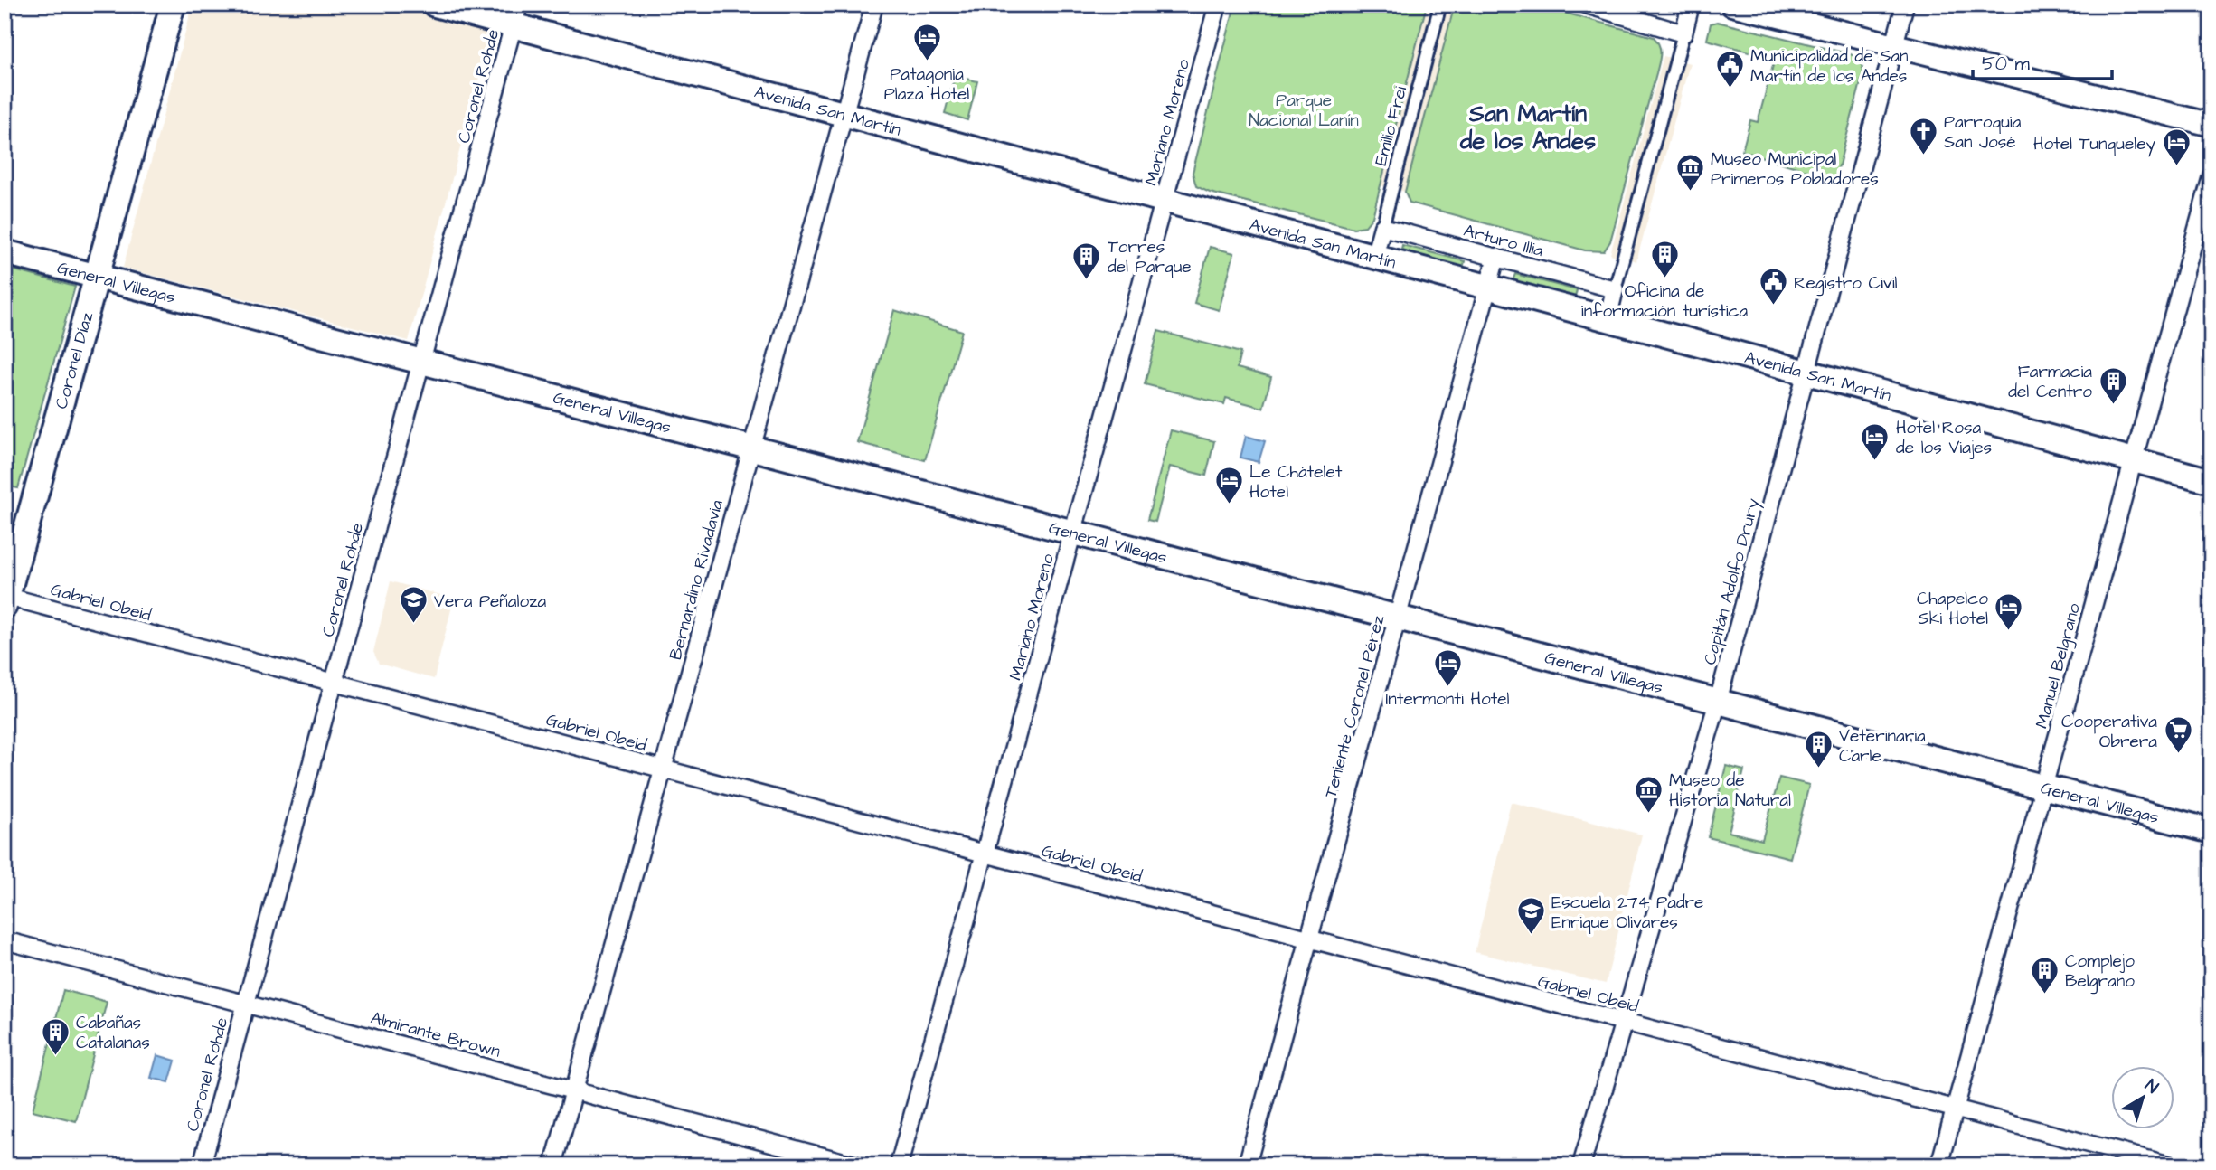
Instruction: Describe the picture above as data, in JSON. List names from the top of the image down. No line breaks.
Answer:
{"streets":{"main road":["Avenida San Martín","General Villegas","Coronel Díaz"],"street":["Coronel Rohde","Mariano Moreno","Emilio Frei","Arturo Illia","Bernardino Rivadavia","Capitán Adolfo Drury","Gabriel Obeid","Manuel Belgrano","Teniente Coronel Pérez","Almirante Brown"]},"crossings":[["Coronel Rohde","Avenida San Martín"],["Coronel Rohde","General Villegas"],["Coronel Rohde","Gabriel Obeid"],["Coronel Rohde","Almirante Brown"],["Avenida San Martín","Mariano Moreno"],["Avenida San Martín","Emilio Frei"],["Avenida San Martín","Bernardino Rivadavia"],["Avenida San Martín","Capitán Adolfo Drury"],["Avenida San Martín","Manuel Belgrano"],["Avenida San Martín","Teniente Coronel Pérez"],["Mariano Moreno","General Villegas"],["Mariano Moreno","Gabriel Obeid"],["Emilio Frei","Arturo Illia"],["Arturo Illia","Teniente Coronel Pérez"],["General Villegas","Coronel Díaz"],["General Villegas","Bernardino Rivadavia"],["General Villegas","Capitán Adolfo Drury"],["General Villegas","Manuel Belgrano"],["General Villegas","Teniente Coronel Pérez"],["Coronel Díaz","Gabriel Obeid"],["Bernardino Rivadavia","Gabriel Obeid"],["Bernardino Rivadavia","Almirante Brown"],["Capitán Adolfo Drury","Gabriel Obeid"],["Gabriel Obeid","Manuel Belgrano"],["Gabriel Obeid","Teniente Coronel Pérez"]],"districts":["San Martín de los Andes"],"parks":["Parque Nacional Lanín"],"places":{"hotel":["Patagonia Plaza Hotel","Hotel Tunqueley","Hotel Rosa de los Viajes","Le Chátelet Hotel","Chapelco Ski Hotel","Intermonti Hotel"],"public building":["Municipalidad de San Martín de los Andes","Registro Civil"],"church":["Parroquia San José"],"museum":["Museo Municipal Primeros Pobladores","Museo de Historia Natural"],"building":["Oficina de información turística","Torres del Parque","Farmacia del Centro","Veterinaria Carle","Complejo Belgrano","Cabañas Catalanas"],"school or university":["Vera Peñaloza","Escuela 274 Padre Enrique Olivares"],"supermarket":["Cooperativa Obrera"]},"scale_bar":"50 m","north":"top right"}
